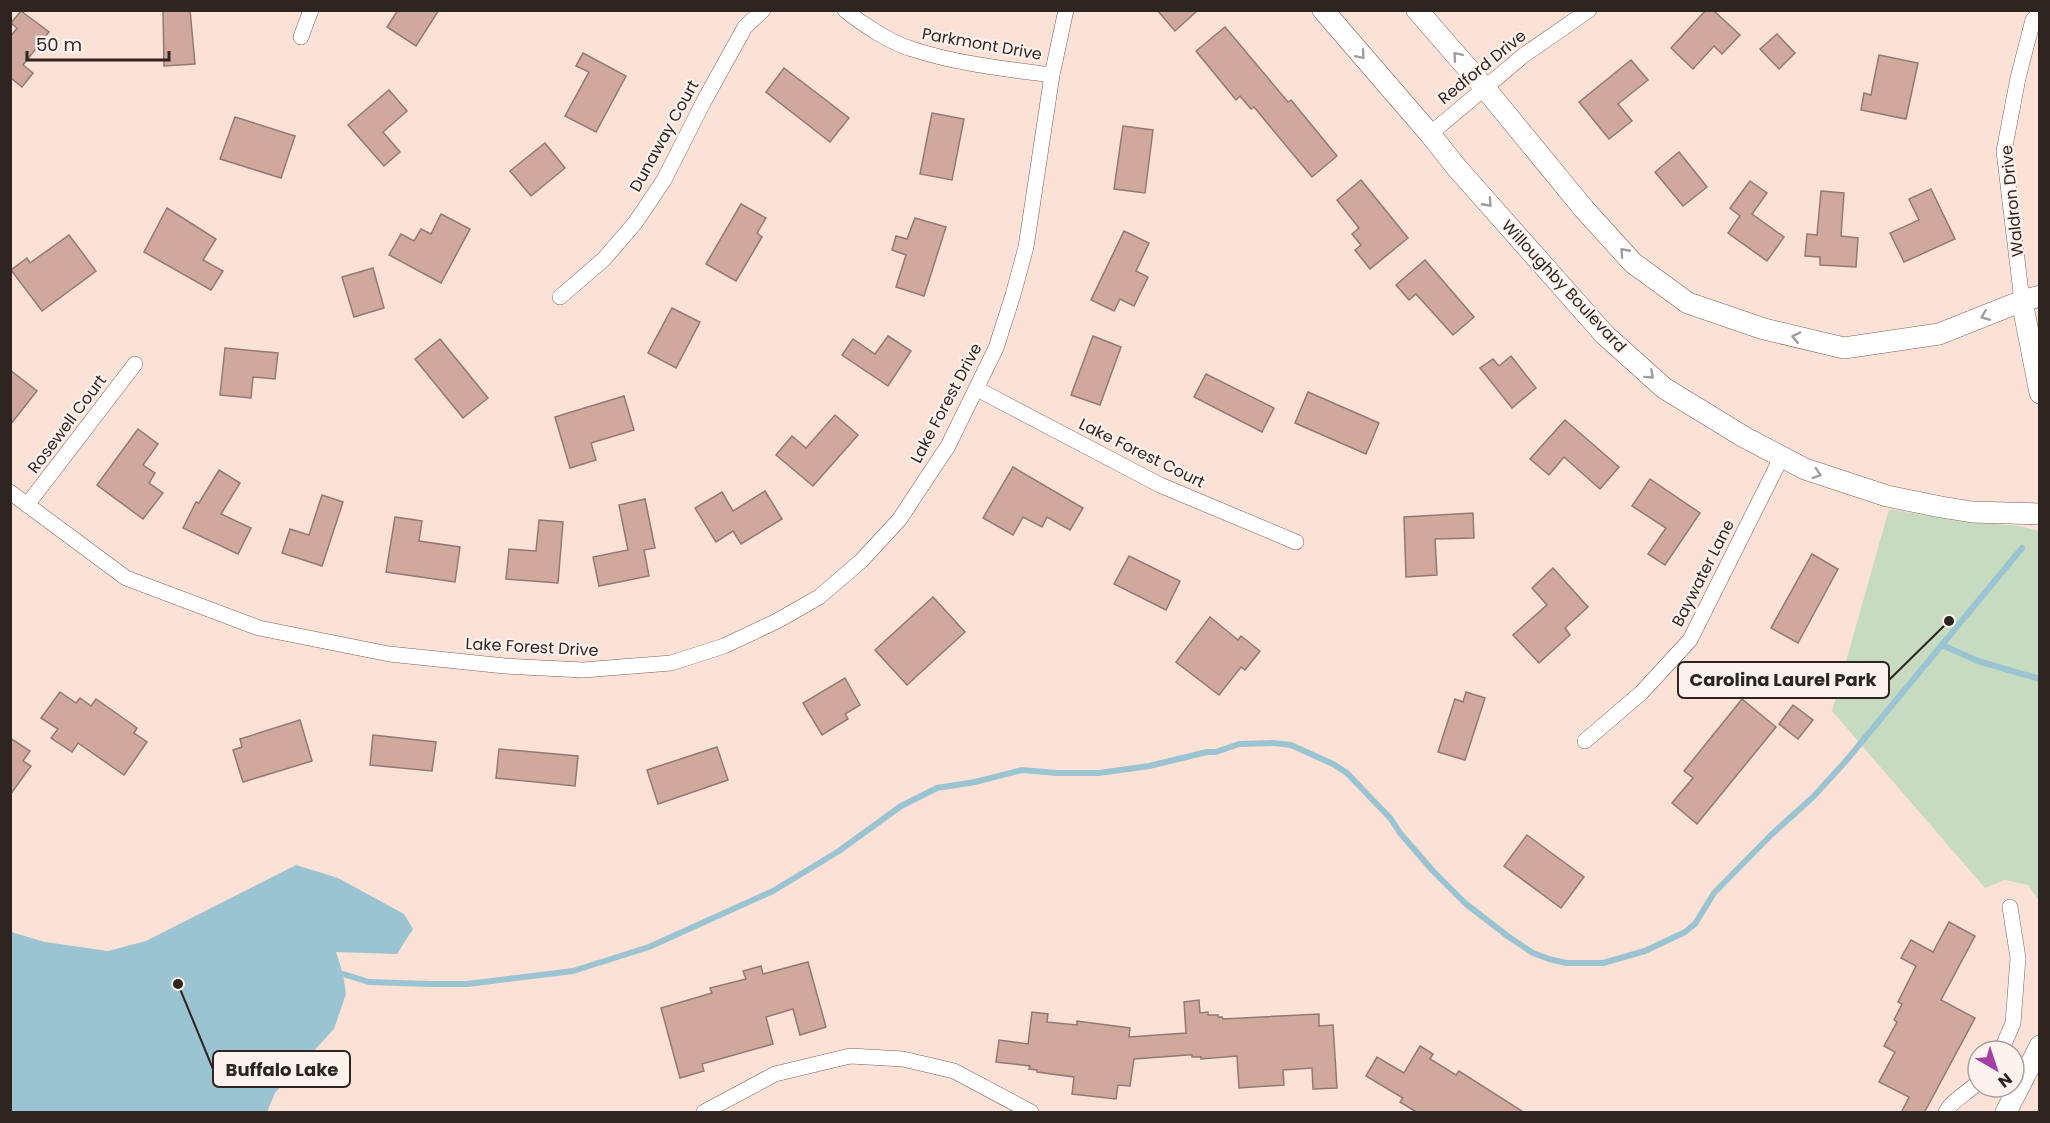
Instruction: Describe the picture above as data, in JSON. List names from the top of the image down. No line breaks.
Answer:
{"streets":{"street":["Parkmont Drive","Redford Drive","Dunaway Court","Waldron Drive","Willoughby Boulevard","Lake Forest Drive","Rosewell Court","Lake Forest Court","Baywater Lane"]},"crossings":[["Parkmont Drive","Lake Forest Drive"],["Redford Drive","Willoughby Boulevard"],["Willoughby Boulevard","Baywater Lane"],["Lake Forest Drive","Rosewell Court"],["Lake Forest Drive","Lake Forest Court"]],"one_way":["Willoughby Boulevard"],"places":["Carolina Laurel Park","Buffalo Lake"],"scale_bar":"50 m","north":"bottom right"}
